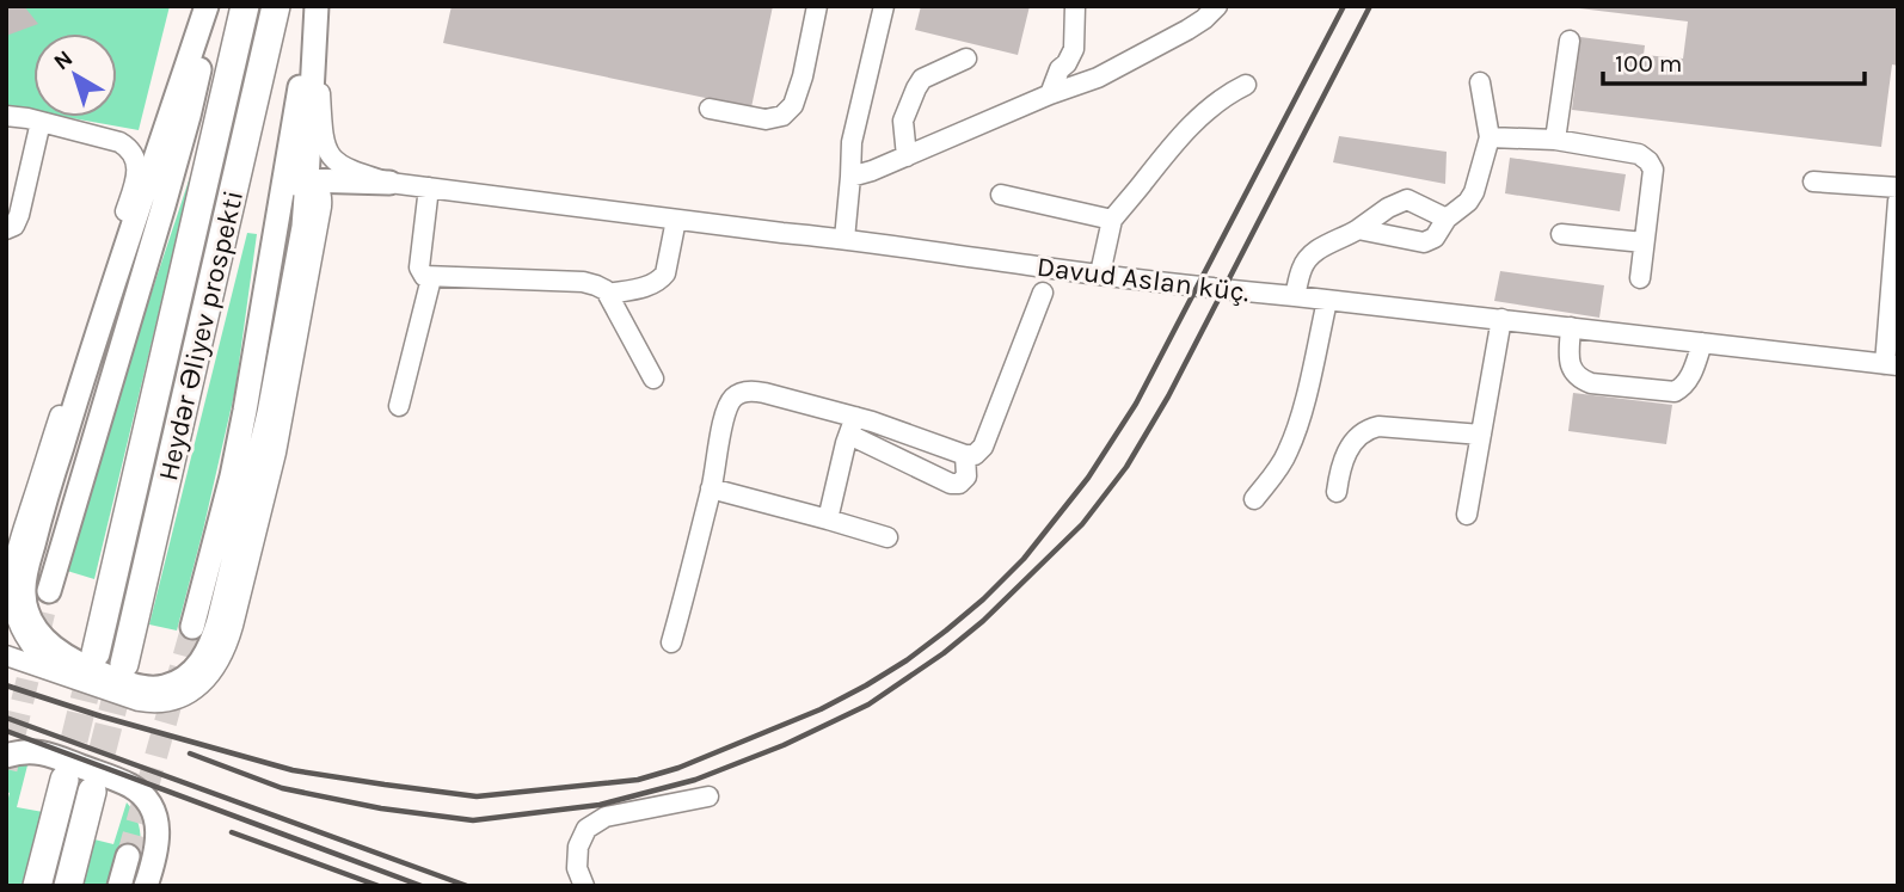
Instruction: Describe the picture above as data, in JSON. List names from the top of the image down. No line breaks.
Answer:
{"streets":{"highway":["Heydər Əliyev prospekti"],"street":["Davud Aslan küç."]},"scale_bar":"100 m","north":"top left"}
